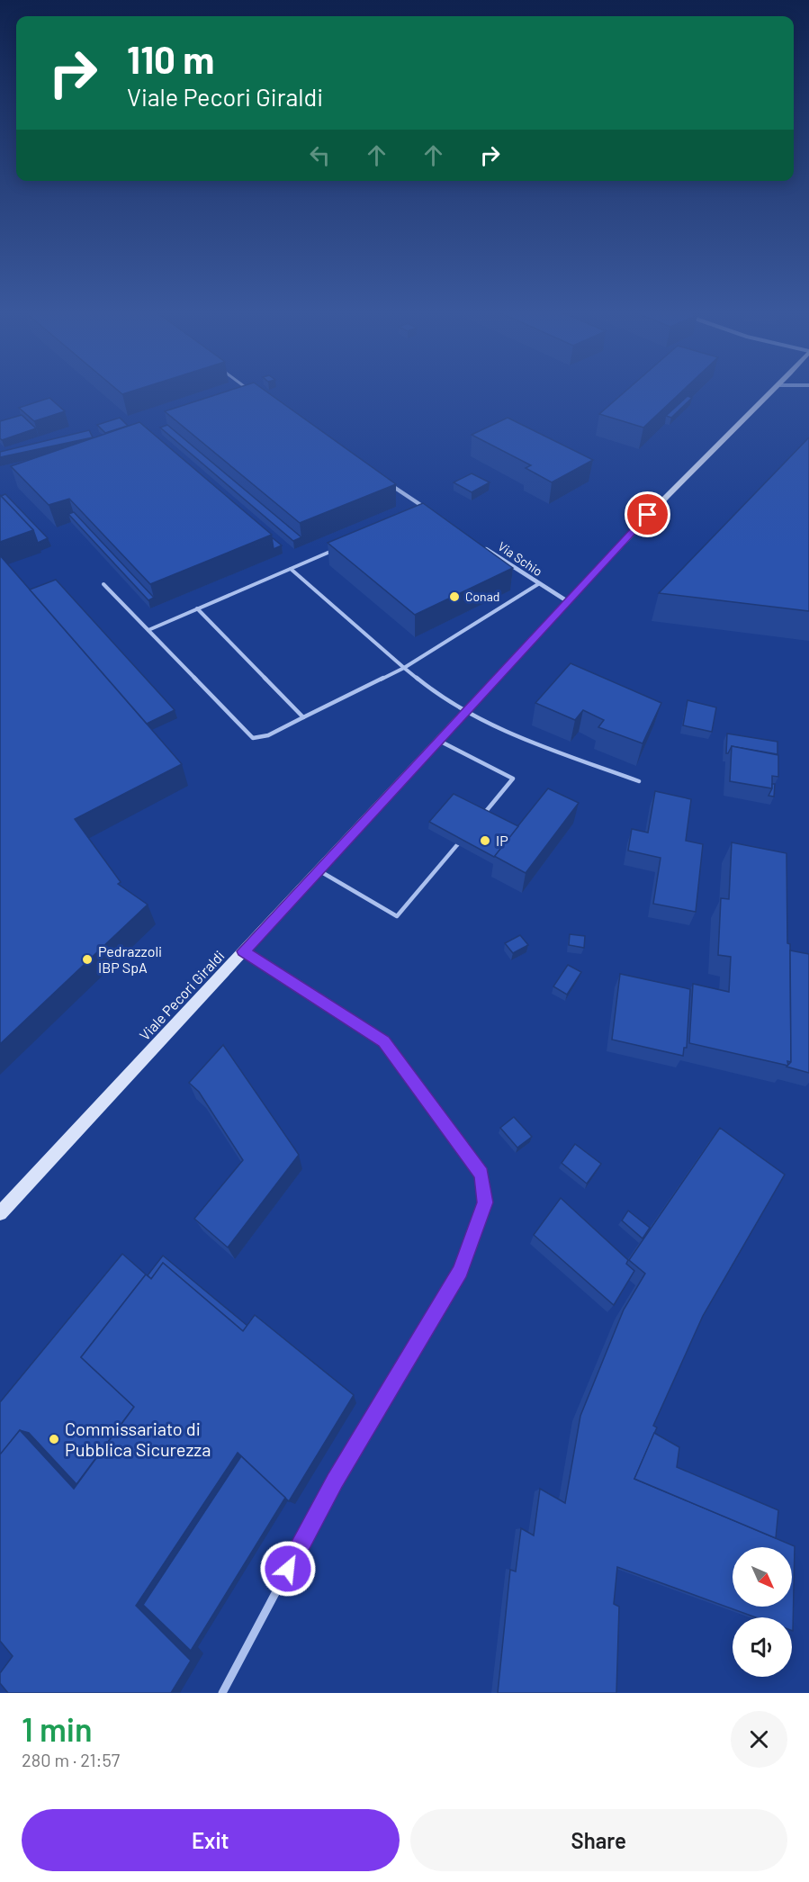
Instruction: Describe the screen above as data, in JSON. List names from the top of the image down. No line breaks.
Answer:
{"streets":{"main road":["Viale Pecori Giraldi"],"street":["Via Schio"]},"crossings":[["Via Schio","Viale Pecori Giraldi"]],"places":["Conad","IP","Pedrazzoli IBP SpA","Commissariato di Pubblica Sicurezza"],"north":"bottom right","page":{"turn":["110 m","Viale Pecori Giraldi"],"heading":["1 min","280 m · 21:57"],"buttons":["Exit","Share"]}}
